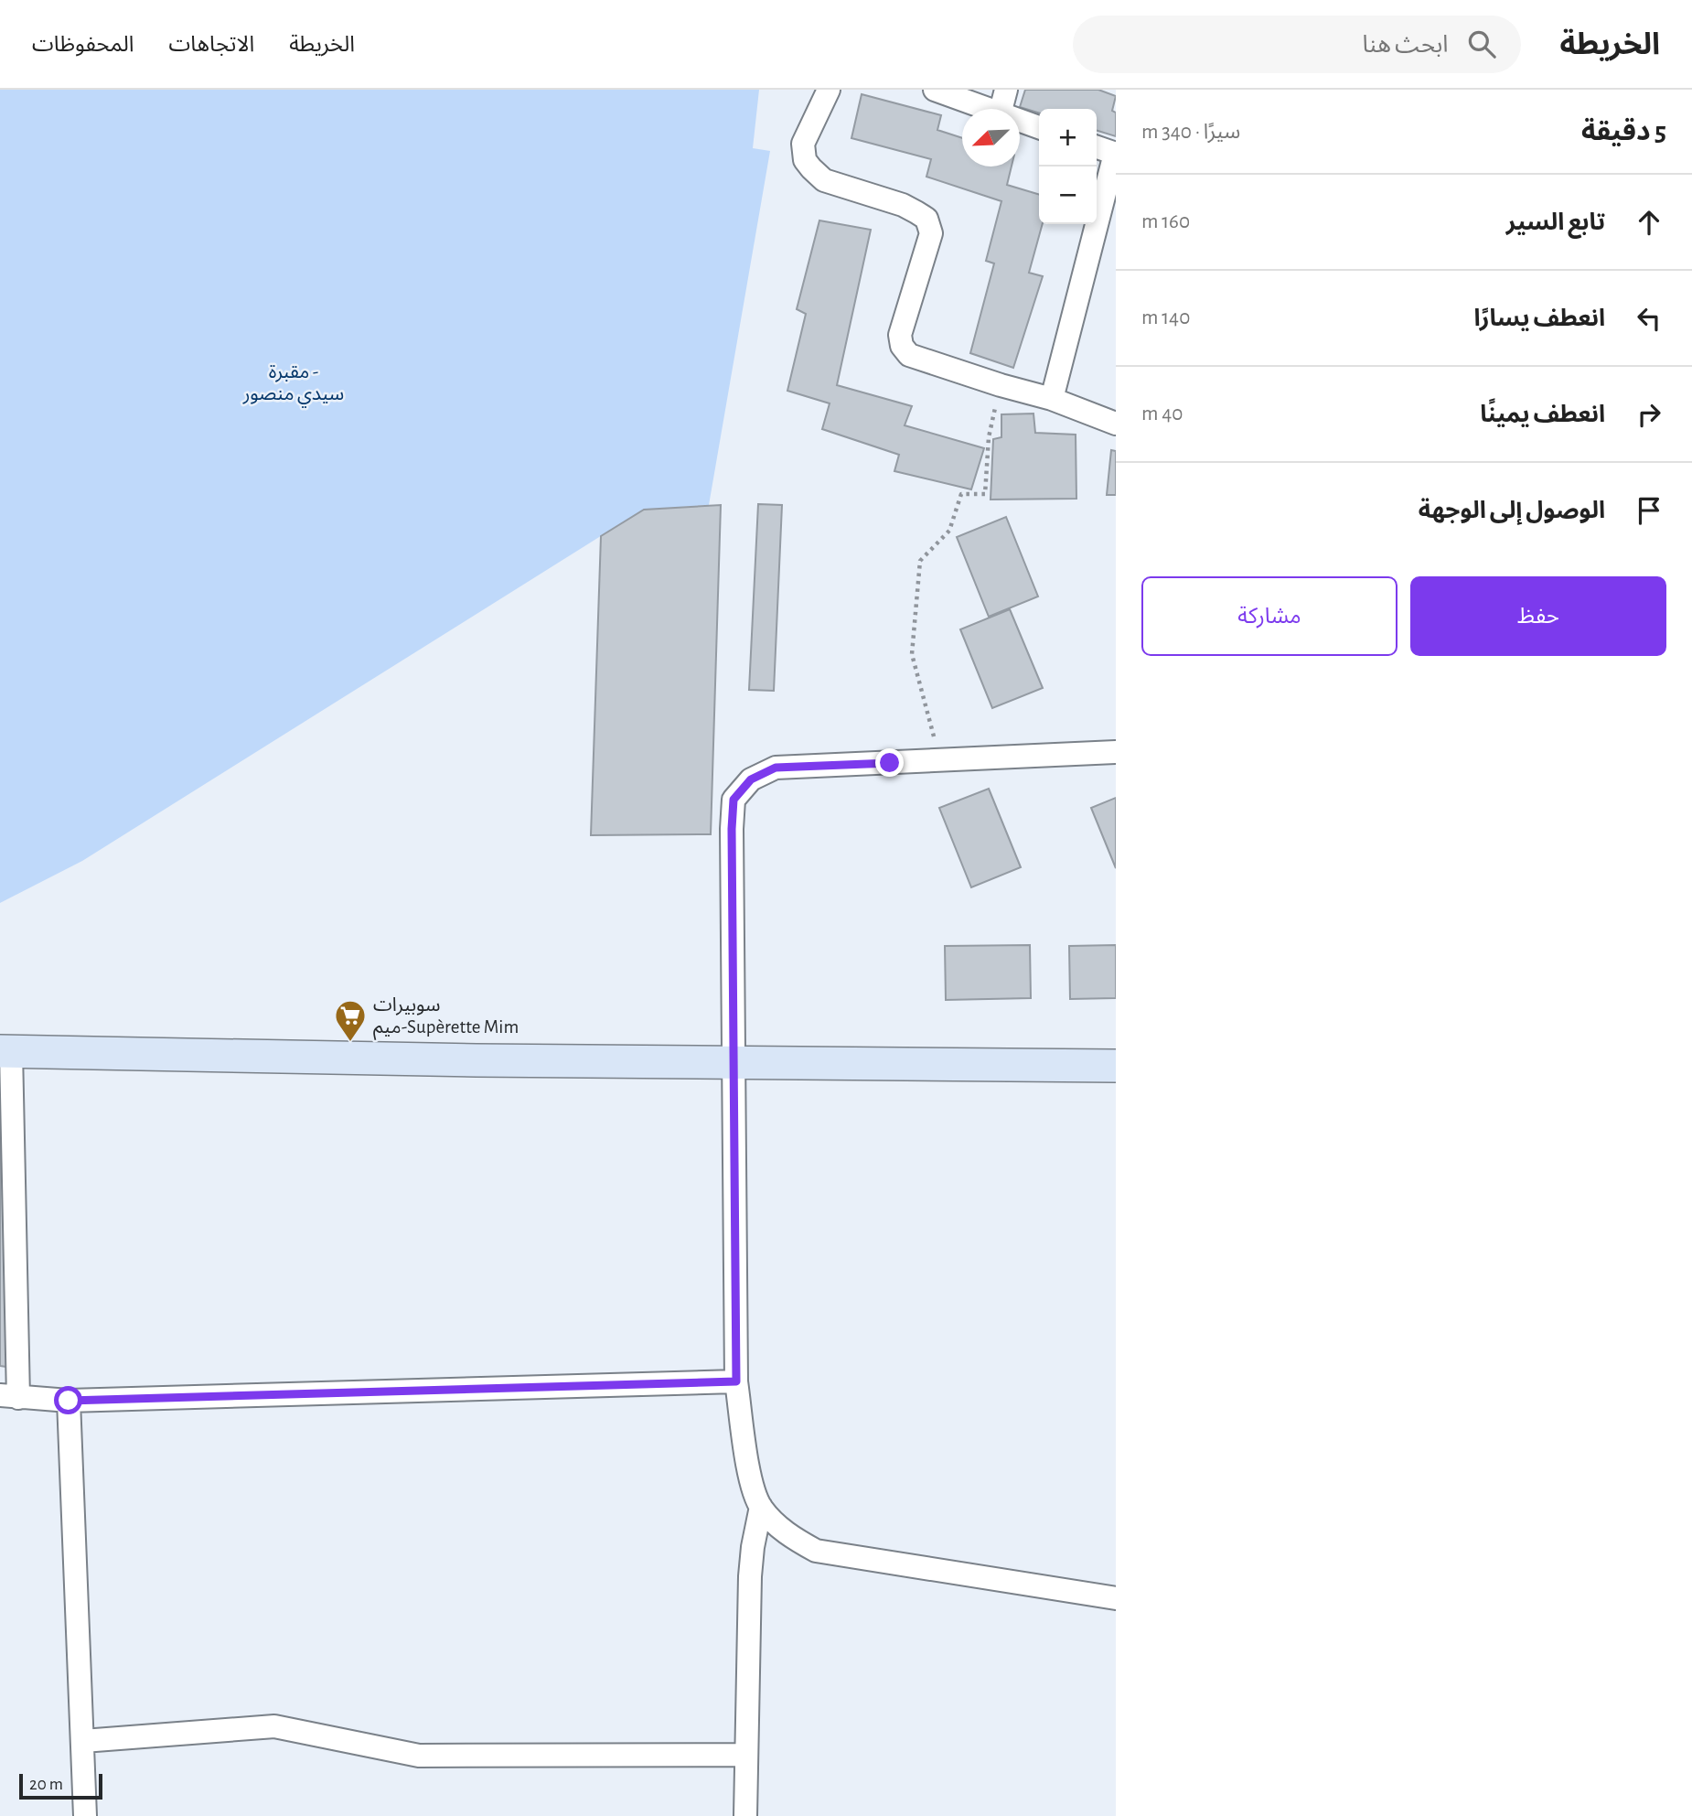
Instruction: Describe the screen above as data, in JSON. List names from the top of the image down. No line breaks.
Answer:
{"parks":["مقبرة - سيدي منصور"],"places":{"supermarket":["سوبيرات ميم-Supèrette Mim"]},"scale_bar":"20 m","north":"bottom left","page":{"header":"الخريطة","search":"ابحث هنا","nav":["الخريطة","الاتجاهات","المحفوظات"],"heading":["5 دقيقة","سيرًا · 340 m"],"map_buttons":["+","−"],"list":[["تابع السير","160 m"],["انعطف يسارًا","140 m"],["انعطف يمينًا","40 m"],"الوصول إلى الوجهة"],"buttons":["حفظ","مشاركة"],"scale":"20 m"}}
